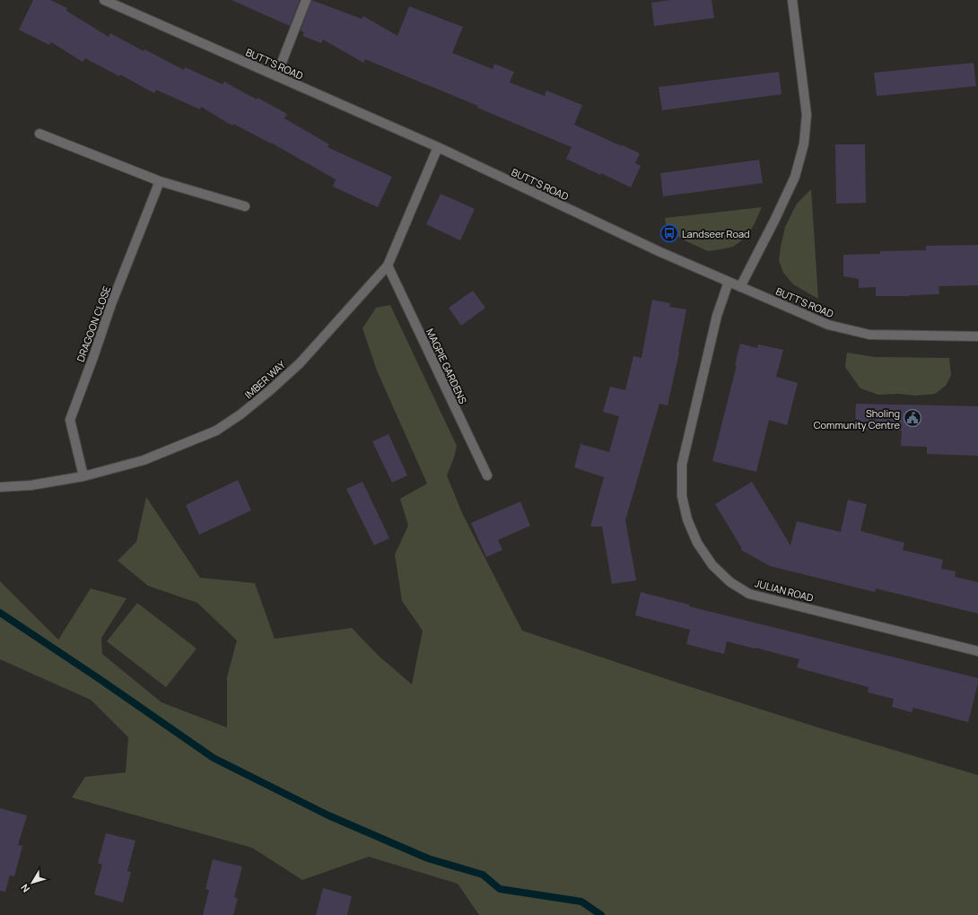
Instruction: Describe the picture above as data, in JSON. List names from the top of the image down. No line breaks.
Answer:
{"streets":{"street":["BUTT'S ROAD","DRAGOON CLOSE","MAGPIE GARDENS","IMBER WAY","JULIAN ROAD"]},"crossings":[["BUTT'S ROAD","IMBER WAY"],["BUTT'S ROAD","JULIAN ROAD"],["DRAGOON CLOSE","IMBER WAY"],["MAGPIE GARDENS","IMBER WAY"]],"places":{"bus stop":["Landseer Road"],"public building":["Sholing Community Centre"]},"north":"bottom left"}
